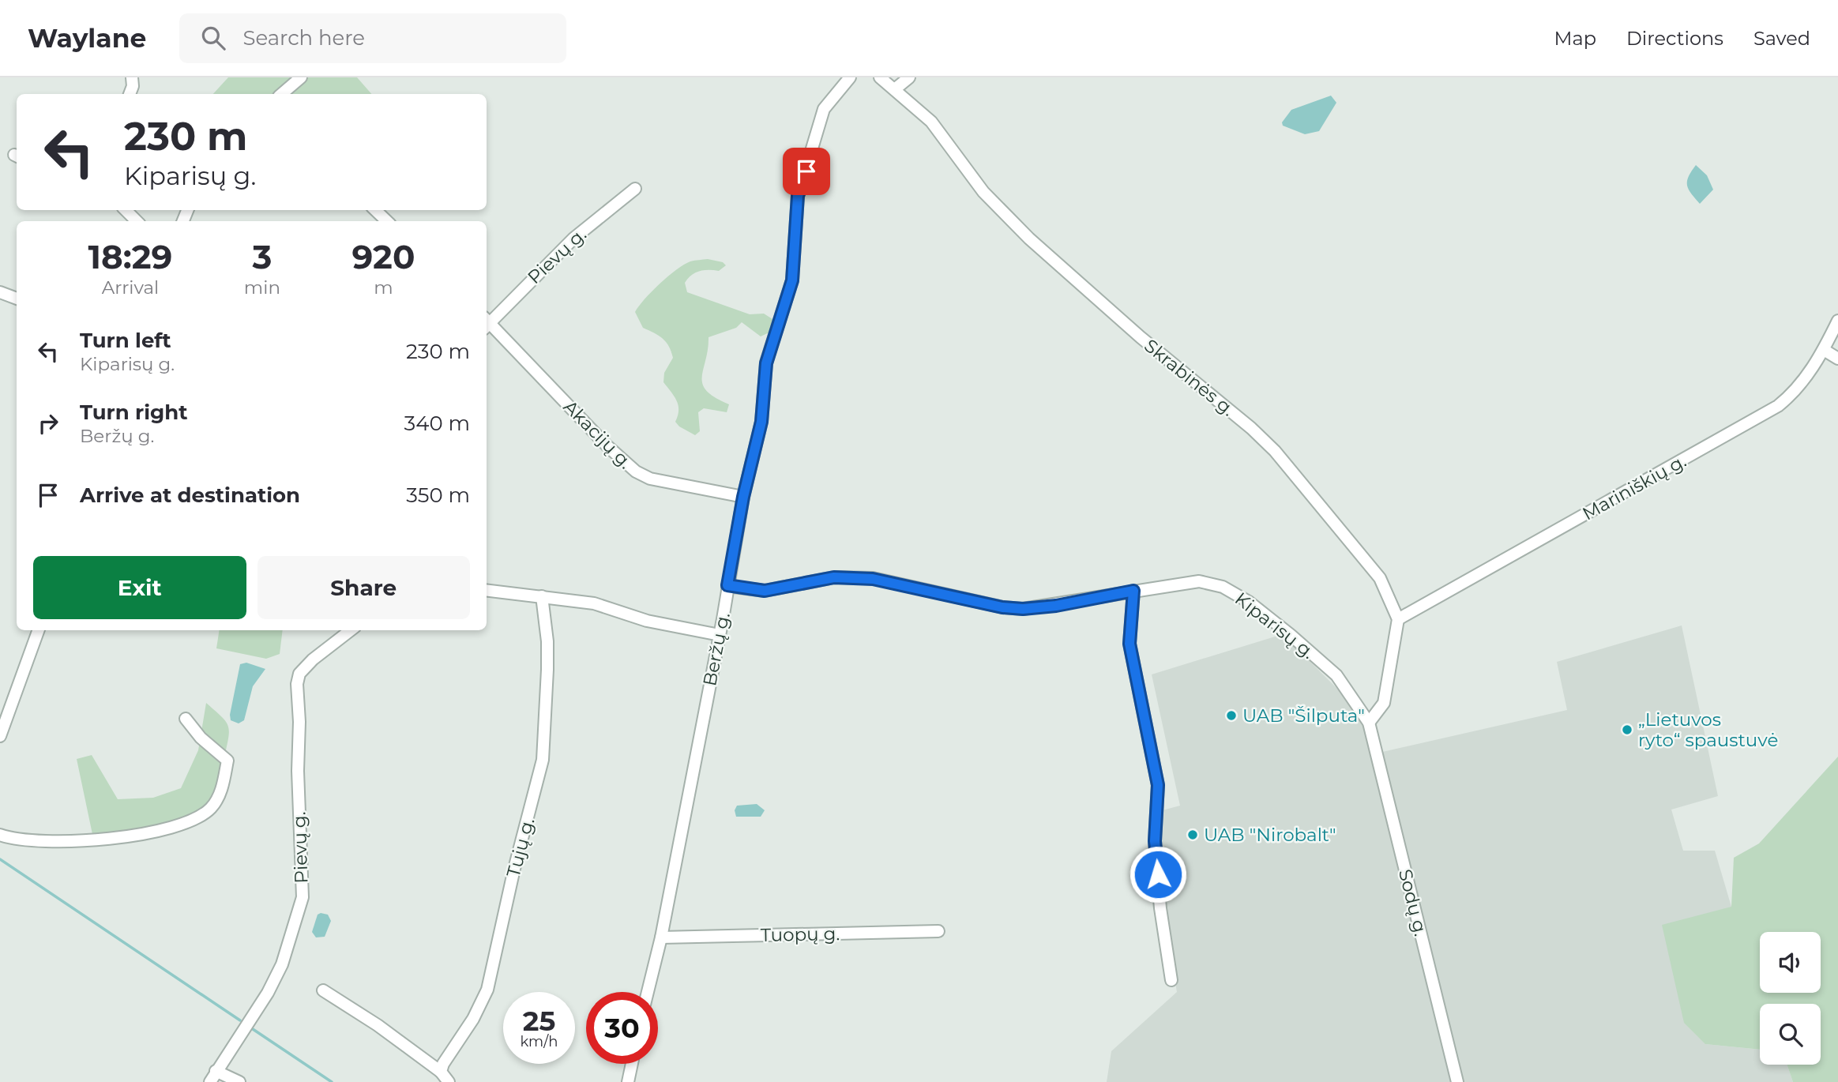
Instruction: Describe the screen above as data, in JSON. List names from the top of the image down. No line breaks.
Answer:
{"streets":{"street":["Pievų g.","Skrabinės g.","Akacijų g.","Mariniškių g.","Kiparisų g.","Beržų g.","Tujų g.","Sodų g.","Tuopų g."]},"crossings":[["Skrabinės g.","Mariniškių g."],["Akacijų g.","Beržų g."],["Kiparisų g.","Beržų g."],["Kiparisų g.","Sodų g."],["Beržų g.","Tuopų g."]],"places":["UAB \"Šilputa\"","„Lietuvos ryto“ spaustuvė","UAB \"Nirobalt\""],"page":{"header":"Waylane","search":"Search here","nav":["Map","Directions","Saved"],"turn":["230 m","Kiparisų g."],"eta":["18:29","Arrival","3","min","920","m"],"list":[{"name":"Turn left","note":"Kiparisų g.","value":"230 m"},{"name":"Turn right","note":"Beržų g.","value":"340 m"},{"name":"Arrive at destination","value":"350 m"}],"buttons":["Exit","Share"],"speed":"25 km/h","limit":"30"}}
